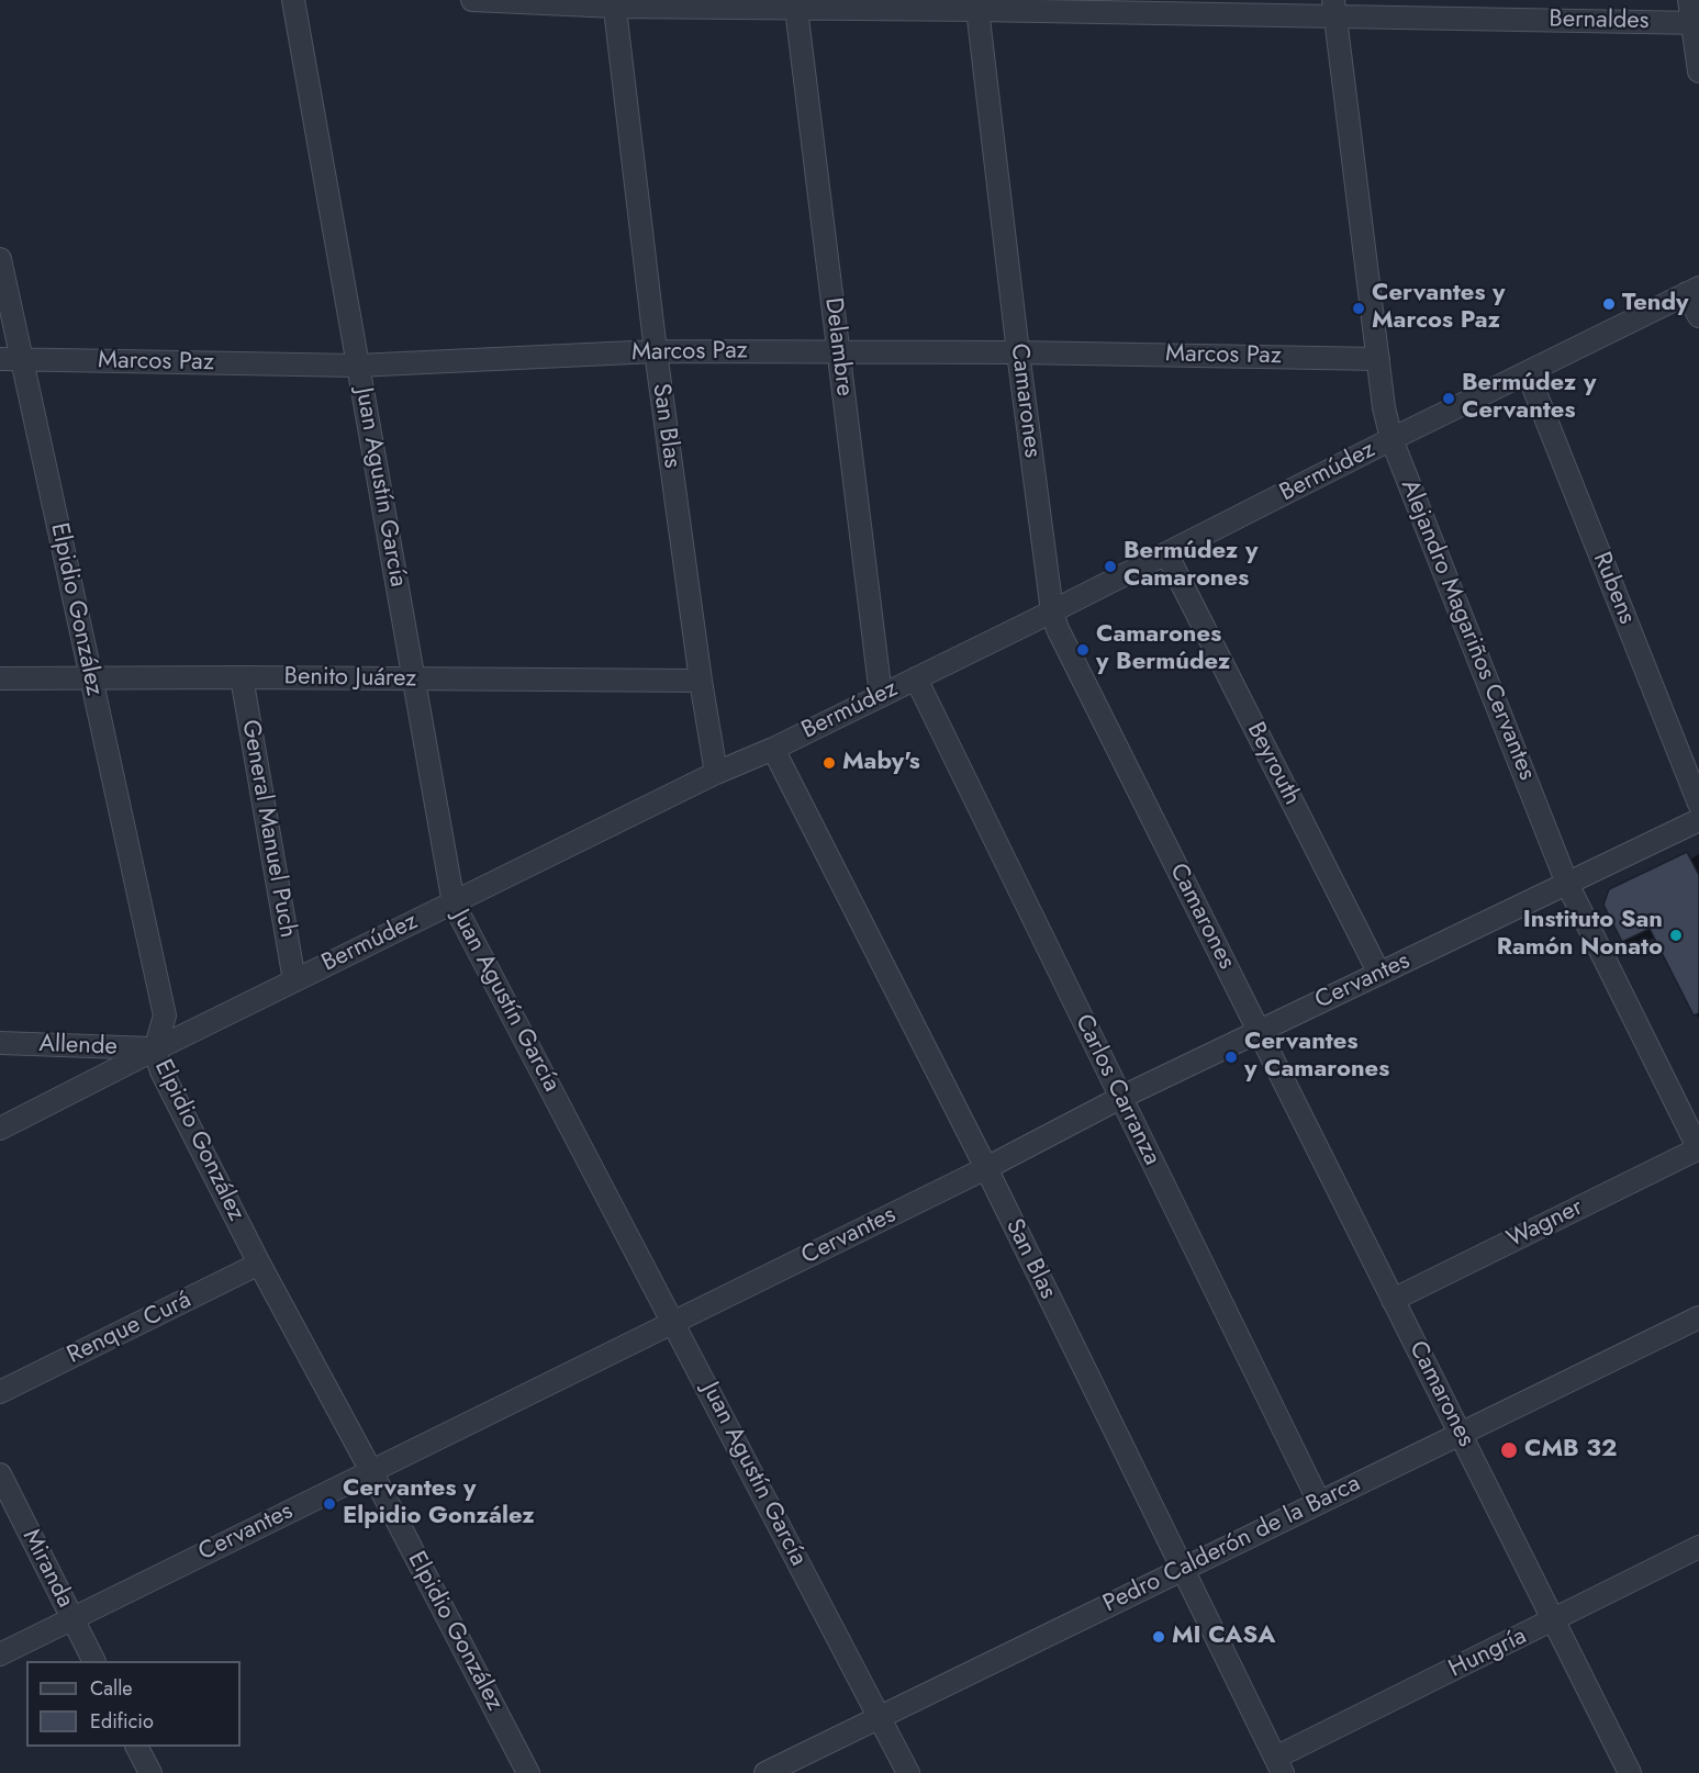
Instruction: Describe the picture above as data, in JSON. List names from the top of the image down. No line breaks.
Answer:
{"streets":{"street":["Bernaldes","Delambre","Marcos Paz","Camarones","San Blas","Bermúdez","Juan Agustín García","Rubens","Elpidio González","Alejandro Magariños Cervantes","Benito Juárez","Beyrouth","General Manuel Puch","Cervantes","Allende","Carlos Carranza","Wagner","Renque Curá","Pedro Calderón de la Barca","Miranda","Hungría"]},"crossings":[["Bernaldes","Delambre"],["Bernaldes","Camarones"],["Bernaldes","San Blas"],["Bernaldes","Alejandro Magariños Cervantes"],["Delambre","Marcos Paz"],["Delambre","Bermúdez"],["Marcos Paz","Camarones"],["Marcos Paz","San Blas"],["Marcos Paz","Juan Agustín García"],["Marcos Paz","Elpidio González"],["Marcos Paz","Alejandro Magariños Cervantes"],["Camarones","Bermúdez"],["Camarones","Cervantes"],["Camarones","Wagner"],["Camarones","Pedro Calderón de la Barca"],["Camarones","Hungría"],["San Blas","Bermúdez"],["San Blas","Benito Juárez"],["San Blas","Cervantes"],["San Blas","Pedro Calderón de la Barca"],["San Blas","Hungría"],["Bermúdez","Juan Agustín García"],["Bermúdez","Rubens"],["Bermúdez","Elpidio González"],["Bermúdez","Alejandro Magariños Cervantes"],["Bermúdez","Beyrouth"],["Bermúdez","General Manuel Puch"],["Bermúdez","Allende"],["Bermúdez","Carlos Carranza"],["Juan Agustín García","Benito Juárez"],["Juan Agustín García","Cervantes"],["Juan Agustín García","Pedro Calderón de la Barca"],["Elpidio González","Benito Juárez"],["Elpidio González","Cervantes"],["Elpidio González","Allende"],["Elpidio González","Renque Curá"],["Alejandro Magariños Cervantes","Cervantes"],["Alejandro Magariños Cervantes","Wagner"],["Benito Juárez","General Manuel Puch"],["Beyrouth","Cervantes"],["Cervantes","Carlos Carranza"],["Cervantes","Miranda"],["Carlos Carranza","Pedro Calderón de la Barca"]],"places":["Tendy","Cervantes y Marcos Paz","Bermúdez y Cervantes","Bermúdez y Camarones","Camarones y Bermúdez","Maby's","Instituto San Ramón Nonato","Cervantes y Camarones","CMB 32","Cervantes y Elpidio González","MI CASA"],"legend":["Calle","Edificio"]}
